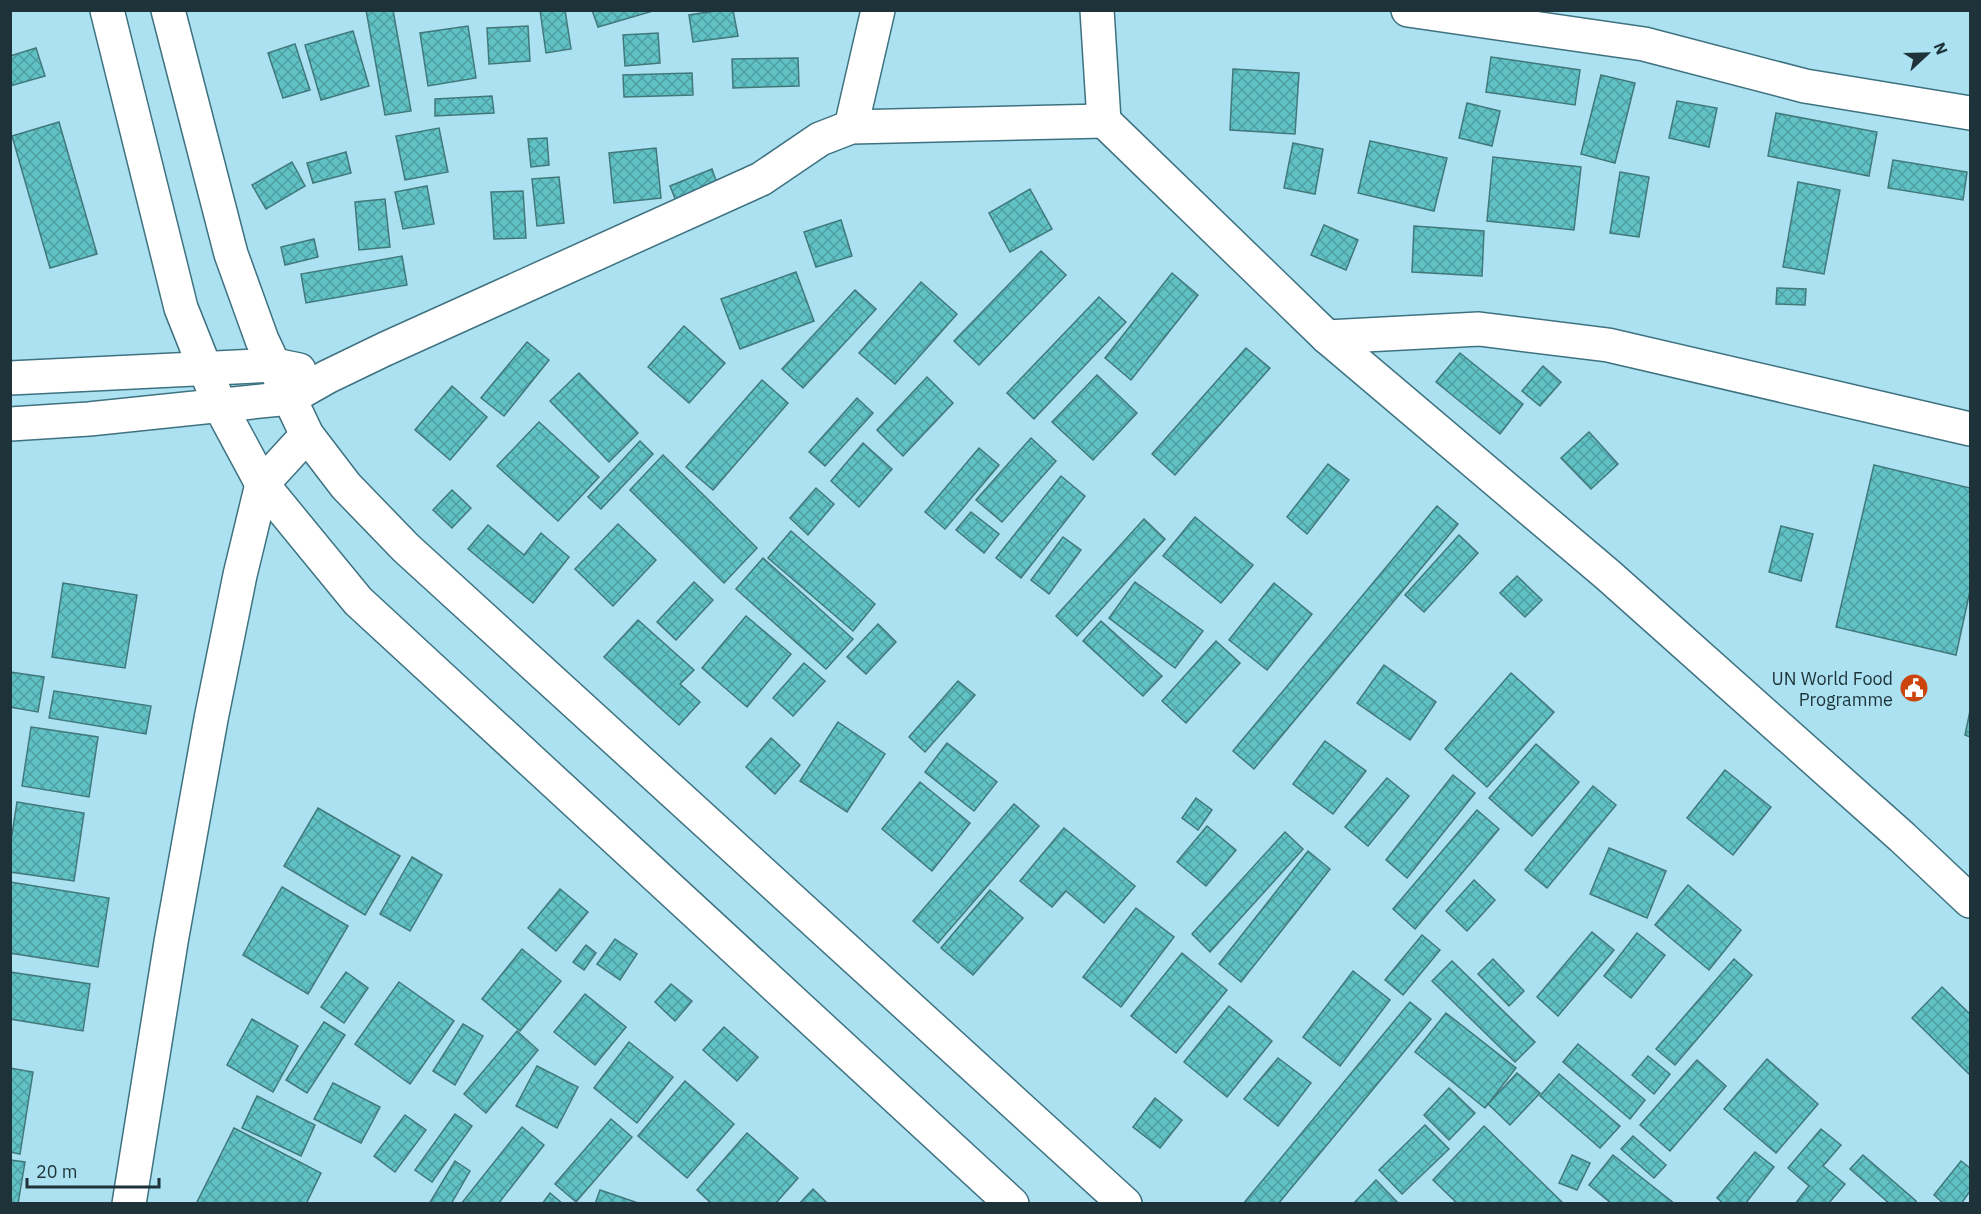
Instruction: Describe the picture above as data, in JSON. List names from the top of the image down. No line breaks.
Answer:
{"places":{"public building":["UN World Food Programme"]},"scale_bar":"20 m","north":"right"}
